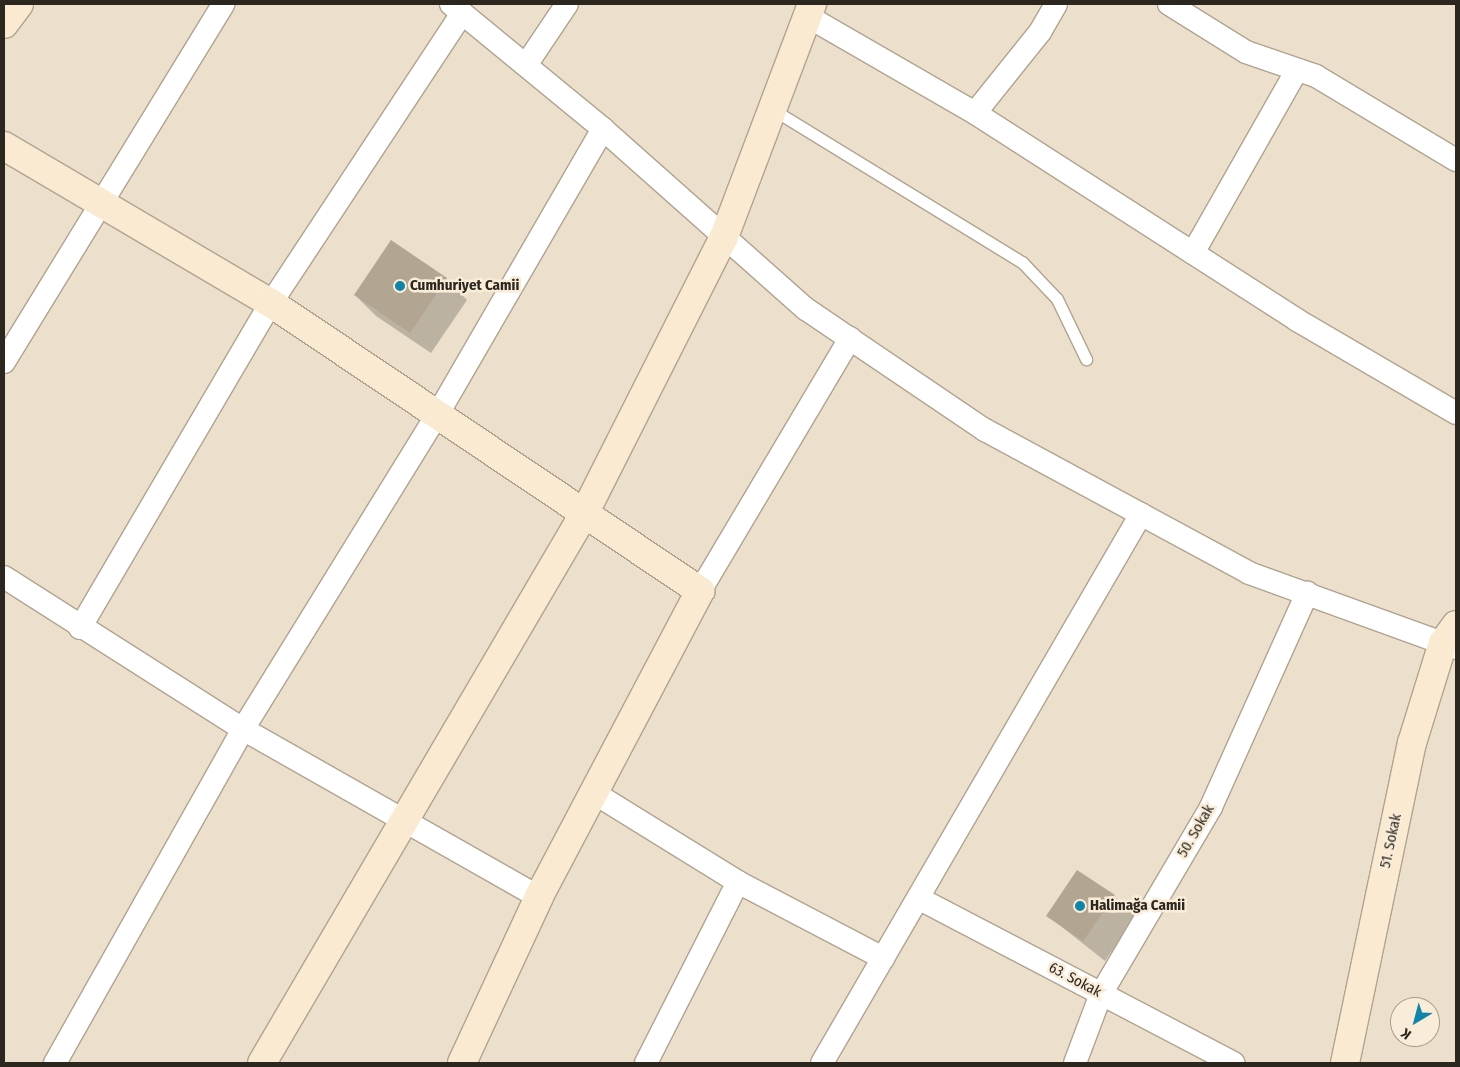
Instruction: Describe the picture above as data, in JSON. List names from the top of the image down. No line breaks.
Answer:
{"streets":{"street":["50. Sokak","51. Sokak","63. Sokak"]},"crossings":[["50. Sokak","63. Sokak"]],"places":["Cumhuriyet Camii","Halimağa Camii"],"north":"bottom left"}
